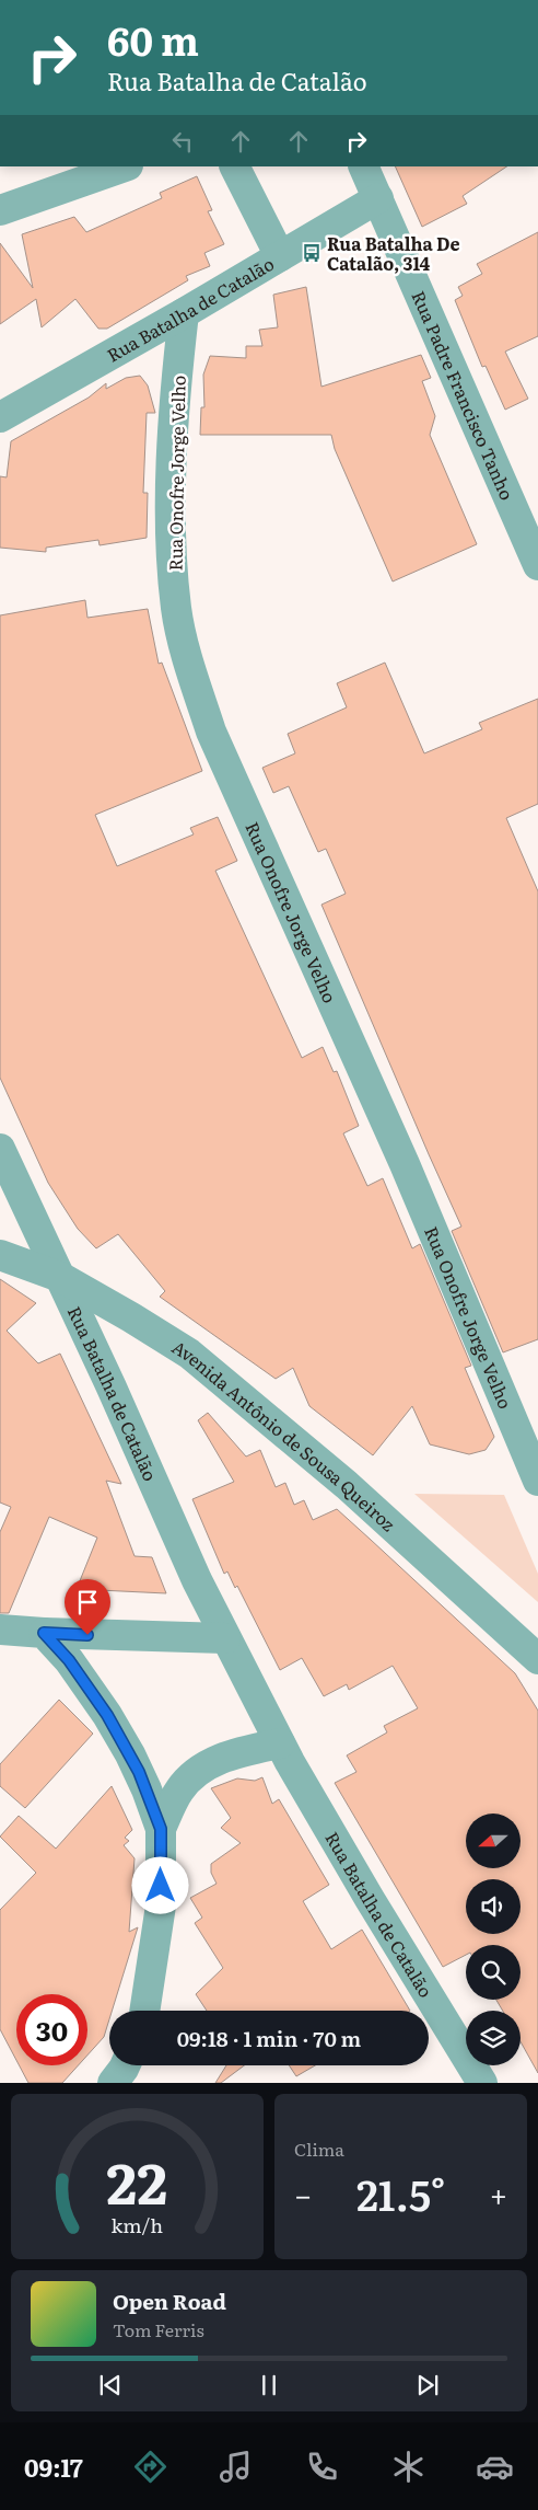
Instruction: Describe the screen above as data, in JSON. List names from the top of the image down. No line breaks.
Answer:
{"streets":{"street":["Rua Batalha de Catalão","Rua Padre Francisco Tanho","Rua Onofre Jorge Velho","Avenida Antônio de Sousa Queiroz"]},"crossings":[["Rua Batalha de Catalão","Rua Padre Francisco Tanho"],["Rua Batalha de Catalão","Rua Onofre Jorge Velho"],["Rua Batalha de Catalão","Avenida Antônio de Sousa Queiroz"]],"places":{"bus stop":["Rua Batalha De Catalão, 314"]},"north":"left","page":{"turn":["60 m","Rua Batalha de Catalão"],"limit":"30","trip":"09:18 · 1 min · 70 m","tile":"Clima","heat":["−","21.5°","+"],"song":["Open Road","Tom Ferris"],"tabs":"09:17","gauge":["22","km/h"]}}
